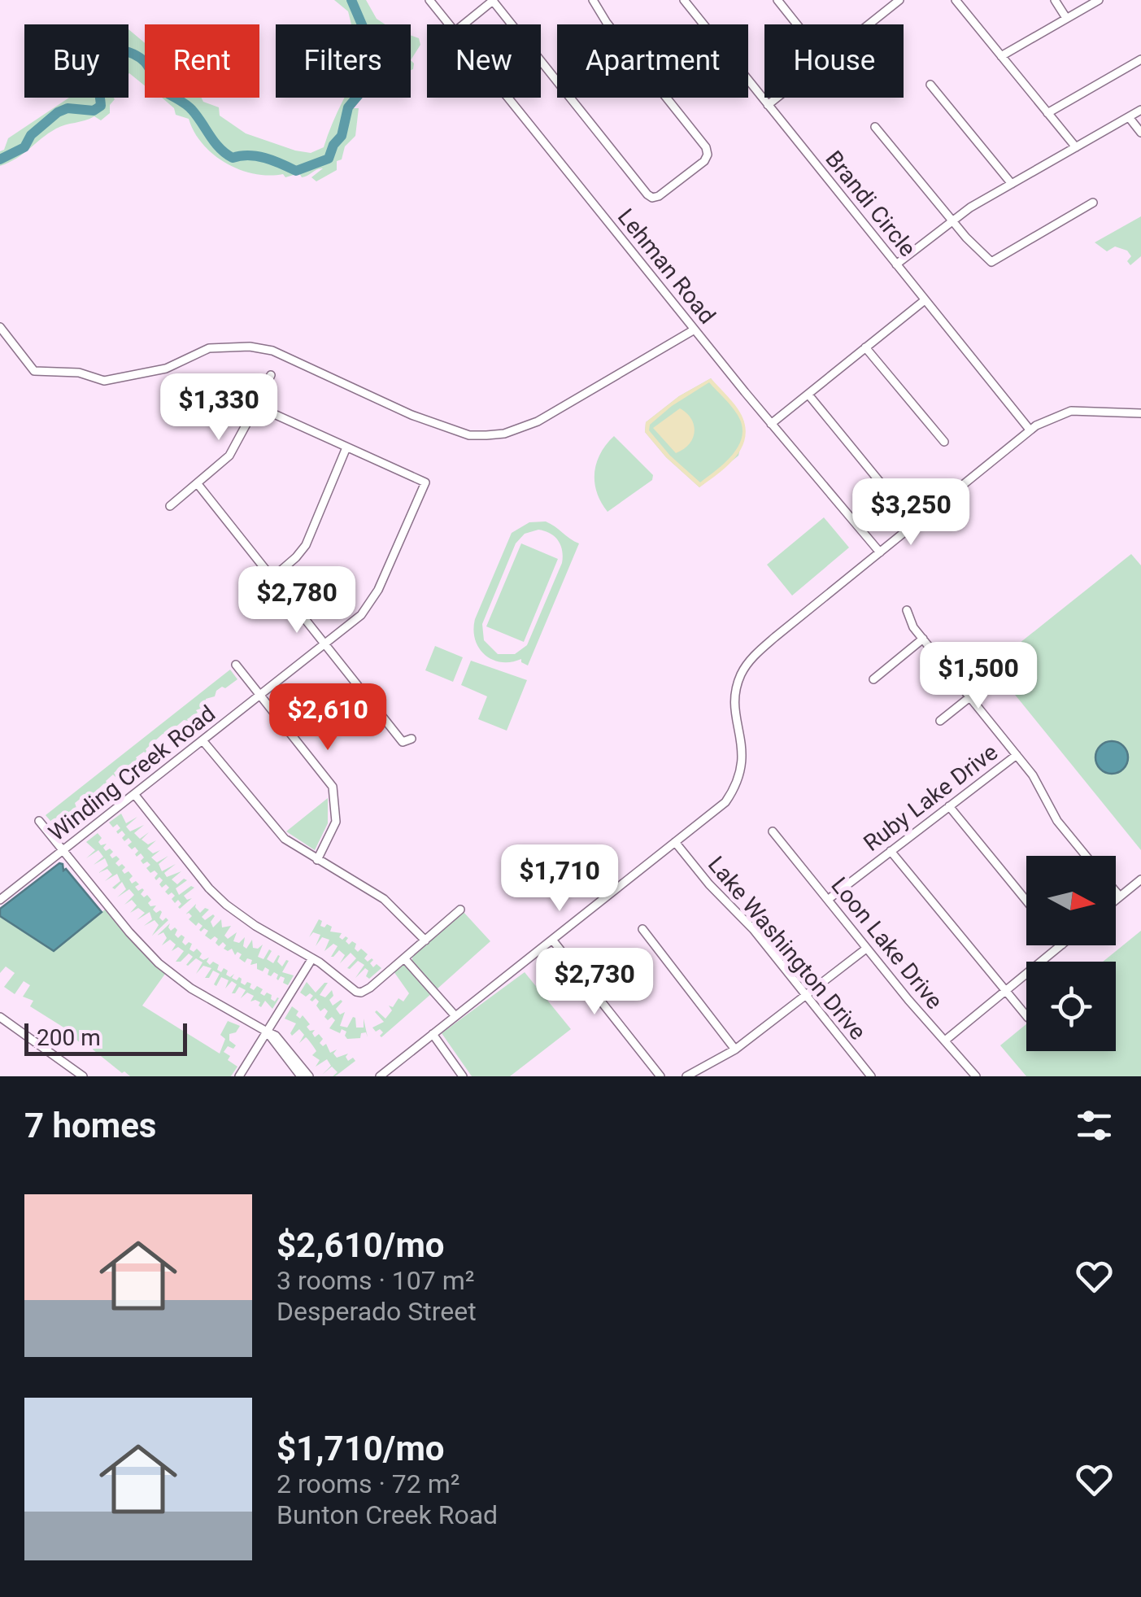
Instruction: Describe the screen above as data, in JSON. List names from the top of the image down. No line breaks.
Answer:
{"streets":{"street":["Brandi Circle","Lehman Road","Winding Creek Road","Ruby Lake Drive","Loon Lake Drive","Lake Washington Drive"]},"crossings":[["Ruby Lake Drive","Loon Lake Drive"]],"scale_bar":"200 m","north":"right","page":{"chip":["Buy","Rent","Filters","New","Apartment","House"],"price":["$1,330","$3,250","$2,780","$1,500","$2,610","$1,710","$2,730"],"scale":"200 m","heading":"7 homes","list":[{"name":"$2,610/mo","note":"3 rooms · 107 m² · Desperado Street"},{"name":"$1,710/mo","note":"2 rooms · 72 m² · Bunton Creek Road"}]}}
